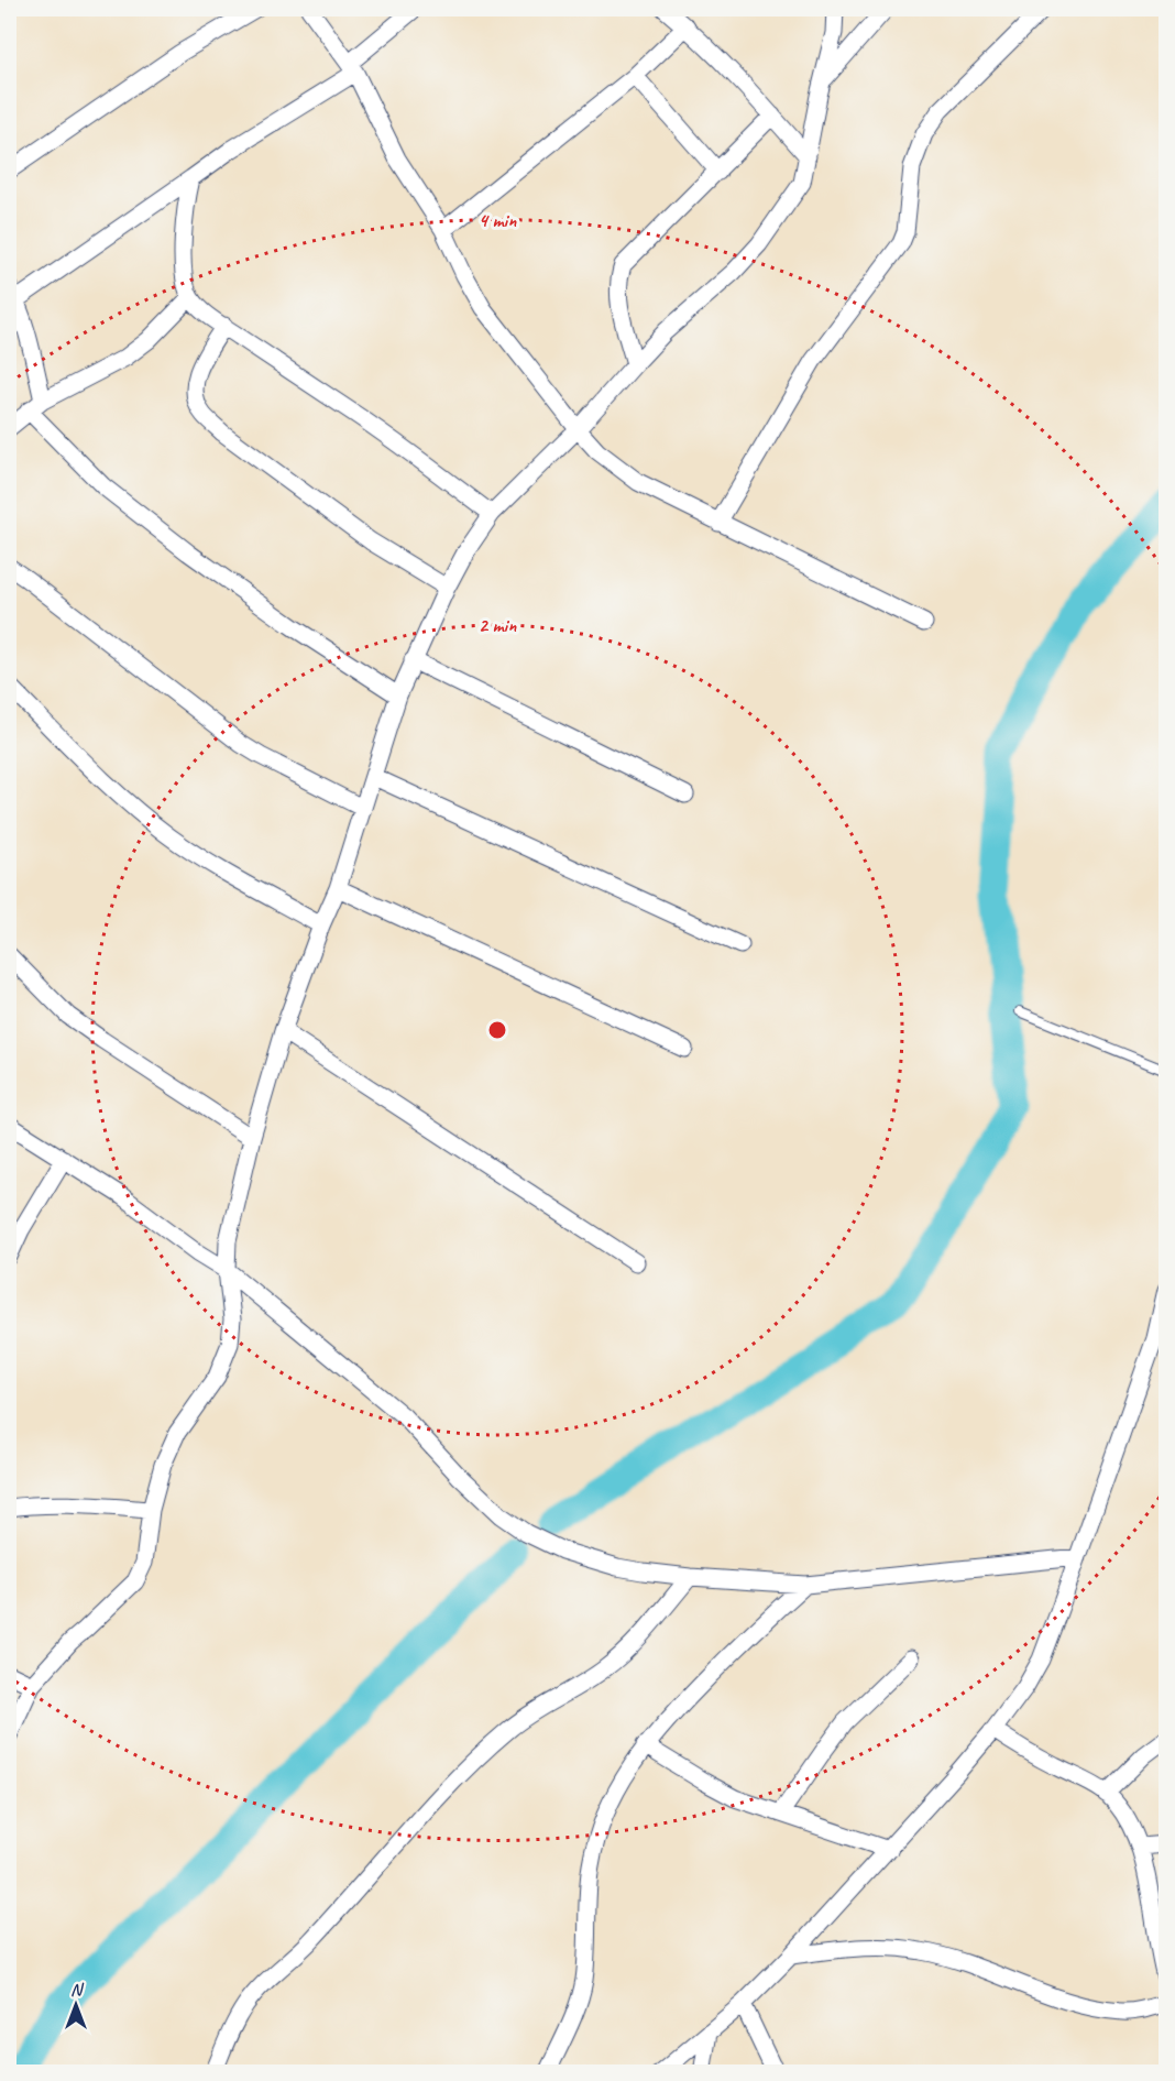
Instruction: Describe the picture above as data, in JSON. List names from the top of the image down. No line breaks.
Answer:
{"north":"top","rings":["4 min","2 min"]}
